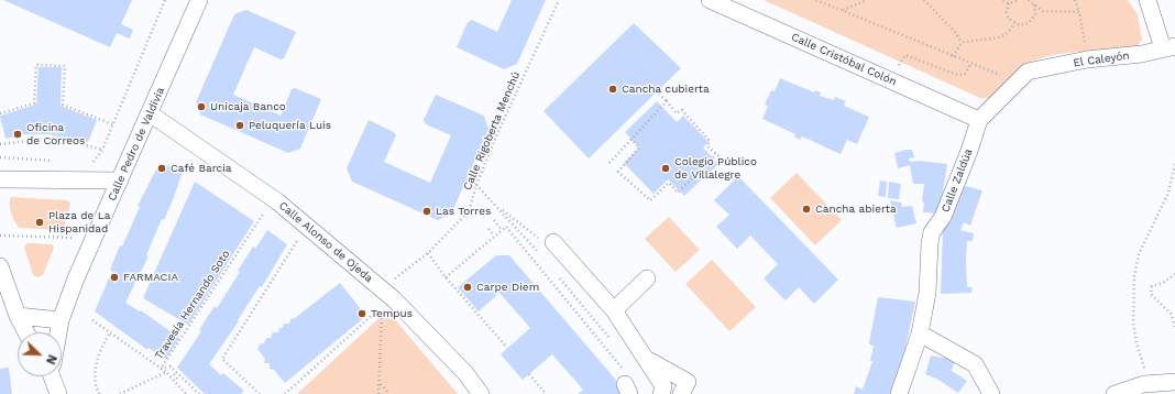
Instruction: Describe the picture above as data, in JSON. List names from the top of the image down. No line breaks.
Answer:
{"streets":{"street":["Calle Cristóbal Colón","El Caleyón","Calle Pedro de Valdivia","Calle Zaldúa","Calle Alonso de Ojeda"],"path":["Calle Rigoberta Menchú","Travesía Hernando Soto"]},"crossings":[["Calle Cristóbal Colón","Calle Zaldúa"],["Calle Rigoberta Menchú","Calle Alonso de Ojeda"],["Calle Pedro de Valdivia","Calle Alonso de Ojeda"]],"places":["Cancha cubierta","Unicaja Banco","Peluquería Luis","Oficina de Correos","Café Barcia","Colegio Público de Villalegre","Cancha abierta","Las Torres","Plaza de La Hispanidad","FARMACIA","Carpe Diem","Tempus"],"north":"bottom right"}
